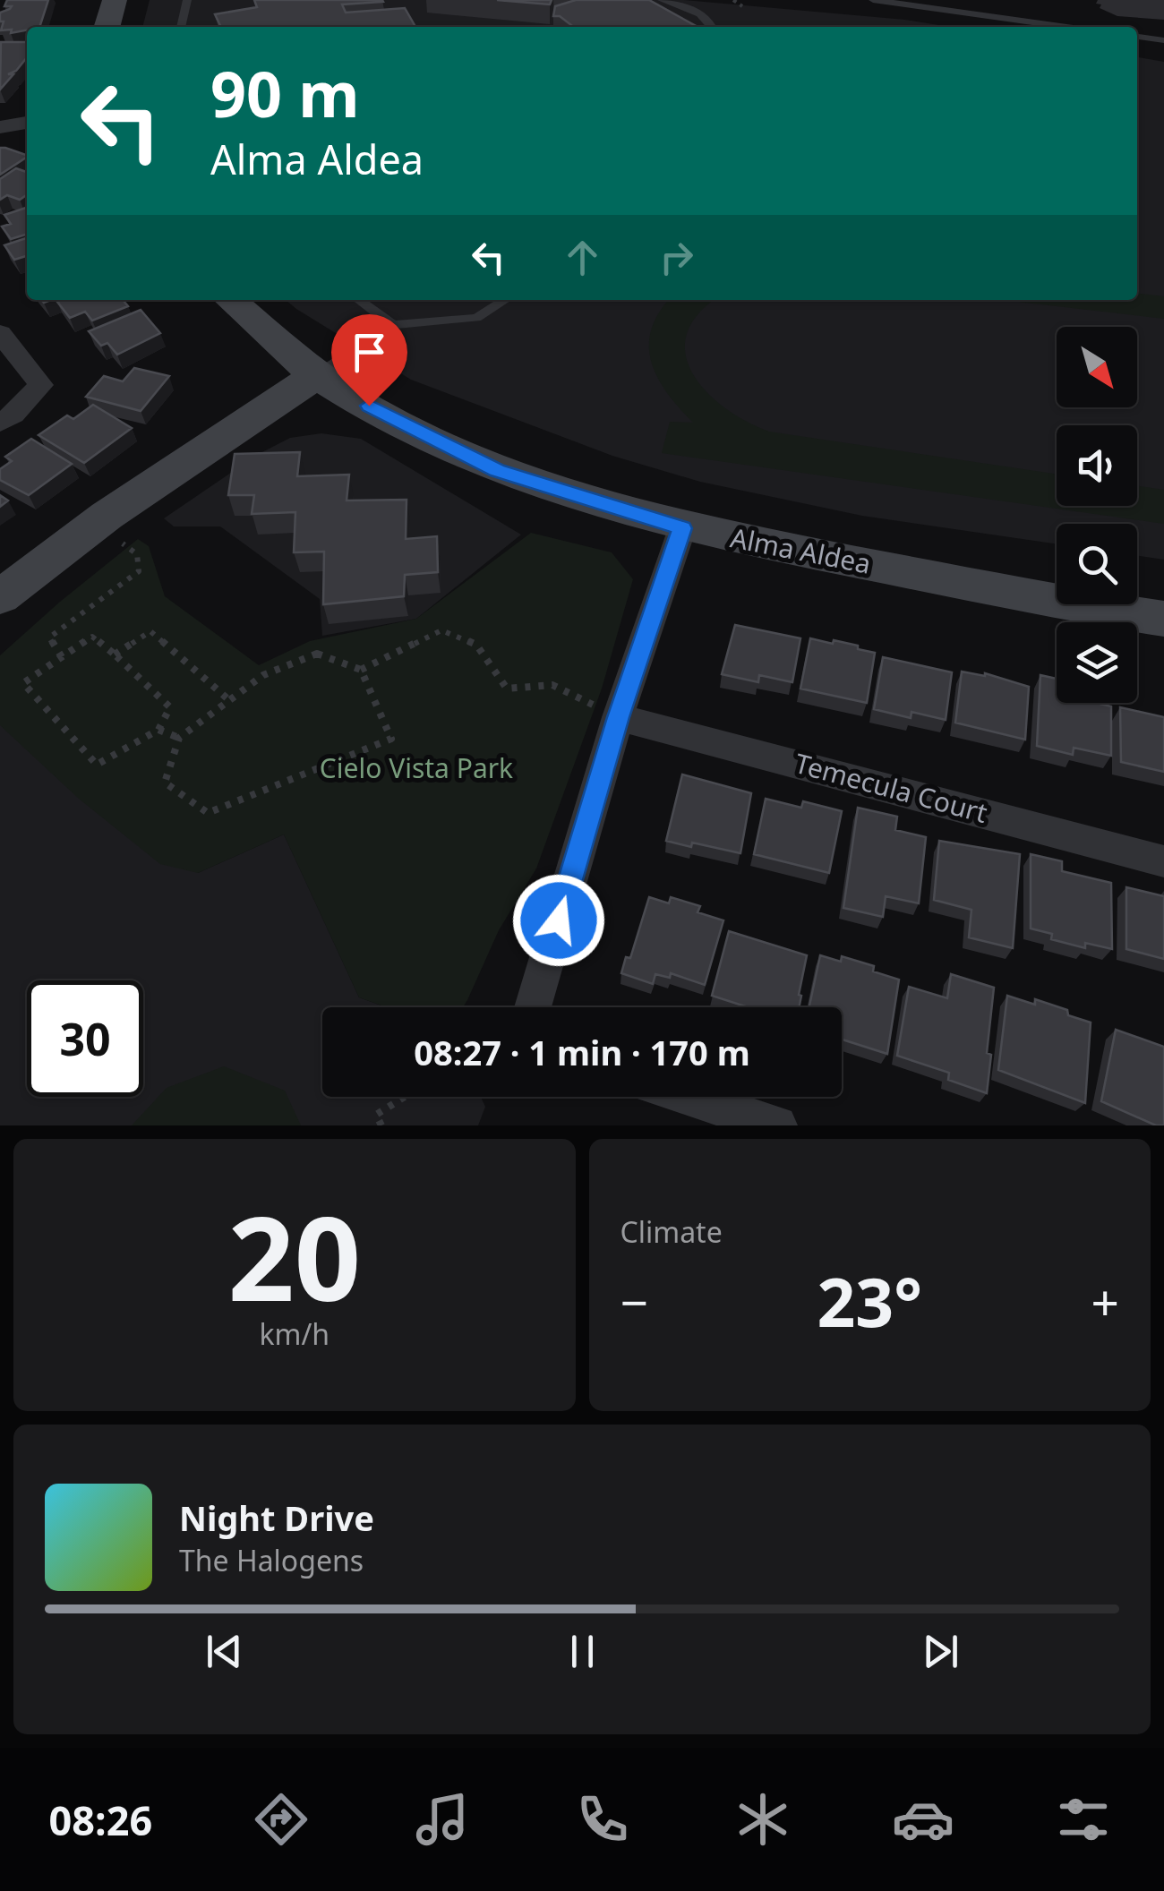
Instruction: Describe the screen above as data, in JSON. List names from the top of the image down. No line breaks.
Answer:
{"streets":{"main road":["Alma Aldea"],"street":["Temecula Court"]},"parks":["Cielo Vista Park"],"north":"bottom right","page":{"turn":["90 m","Alma Aldea"],"limit":"30","trip":"08:27 · 1 min · 170 m","tile":[["20","km/h"],"Climate"],"heat":["−","23°","+"],"song":["Night Drive","The Halogens"],"tabs":"08:26"}}
